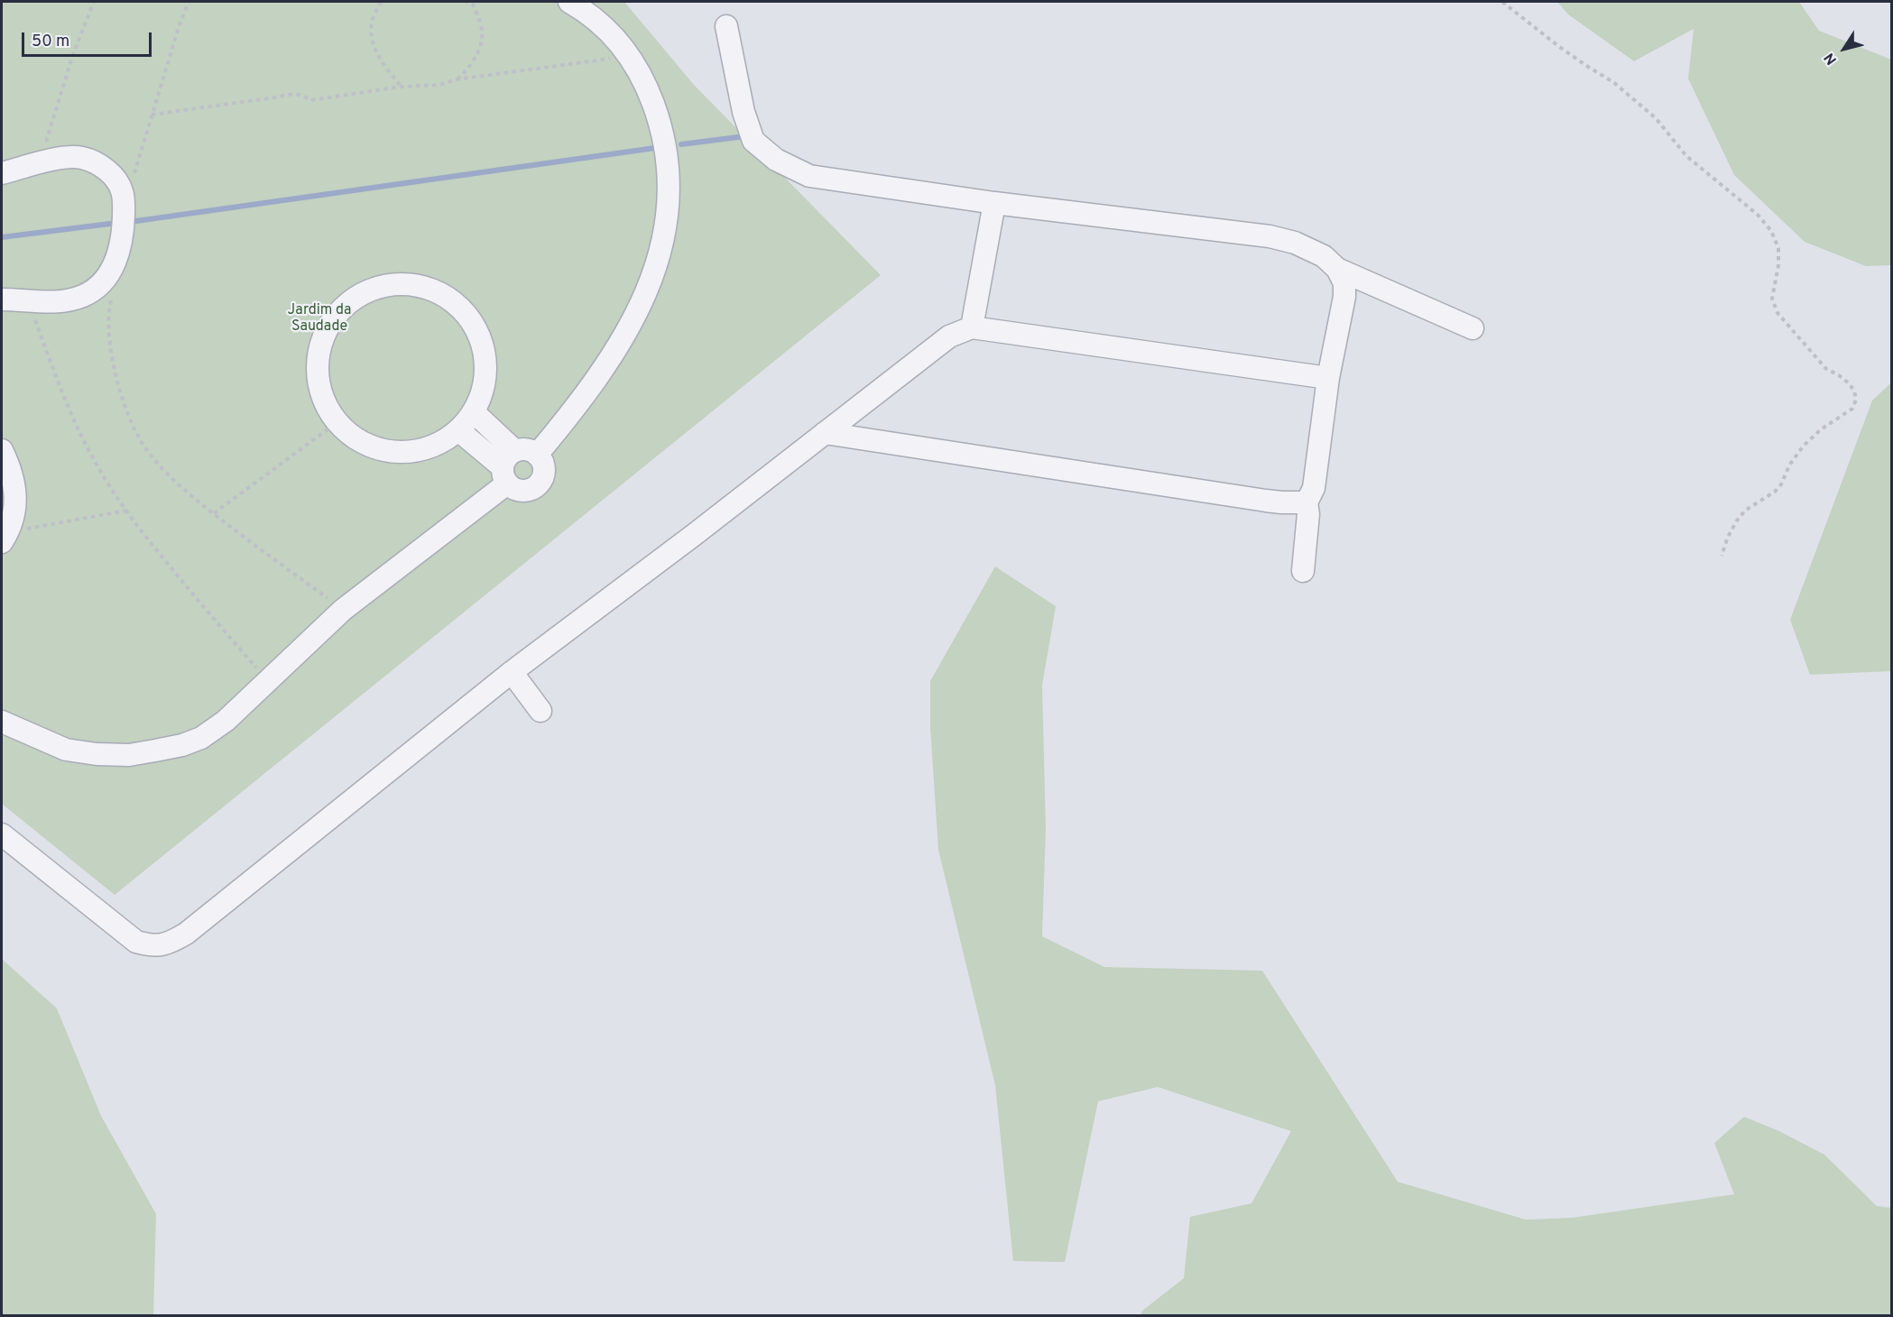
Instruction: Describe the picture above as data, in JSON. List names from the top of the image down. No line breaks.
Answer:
{"parks":["Jardim da Saudade"],"scale_bar":"50 m","north":"bottom left"}
